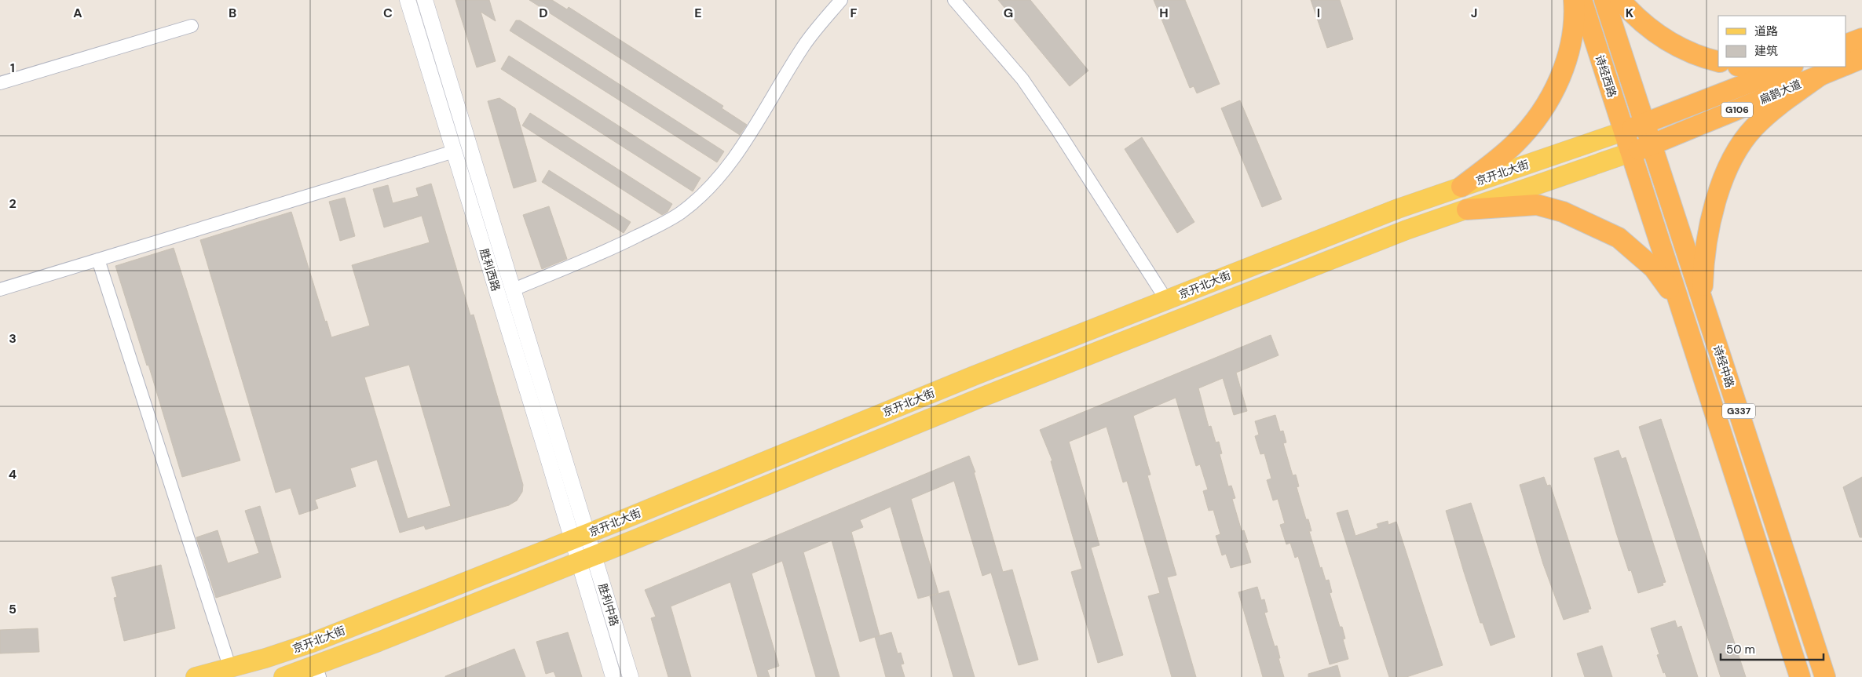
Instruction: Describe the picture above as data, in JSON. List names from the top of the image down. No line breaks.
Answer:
{"streets":{"highway":["诗经西路","扁鹊大道","G106","诗经中路","G337"],"main road":["京开北大街"],"street":["胜利西路","胜利中路"]},"crossings":[["诗经西路","扁鹊大道"],["诗经西路","京开北大街"],["诗经西路","诗经中路"],["扁鹊大道","京开北大街"],["扁鹊大道","诗经中路"],["京开北大街","胜利西路"],["京开北大街","胜利中路"],["胜利西路","胜利中路"]],"legend":["道路","建筑"],"scale_bar":"50 m","grid":{"columns":["A","B","C","D","E","F","G","H","I","J","K"],"rows":["1","2","3","4","5"]}}
